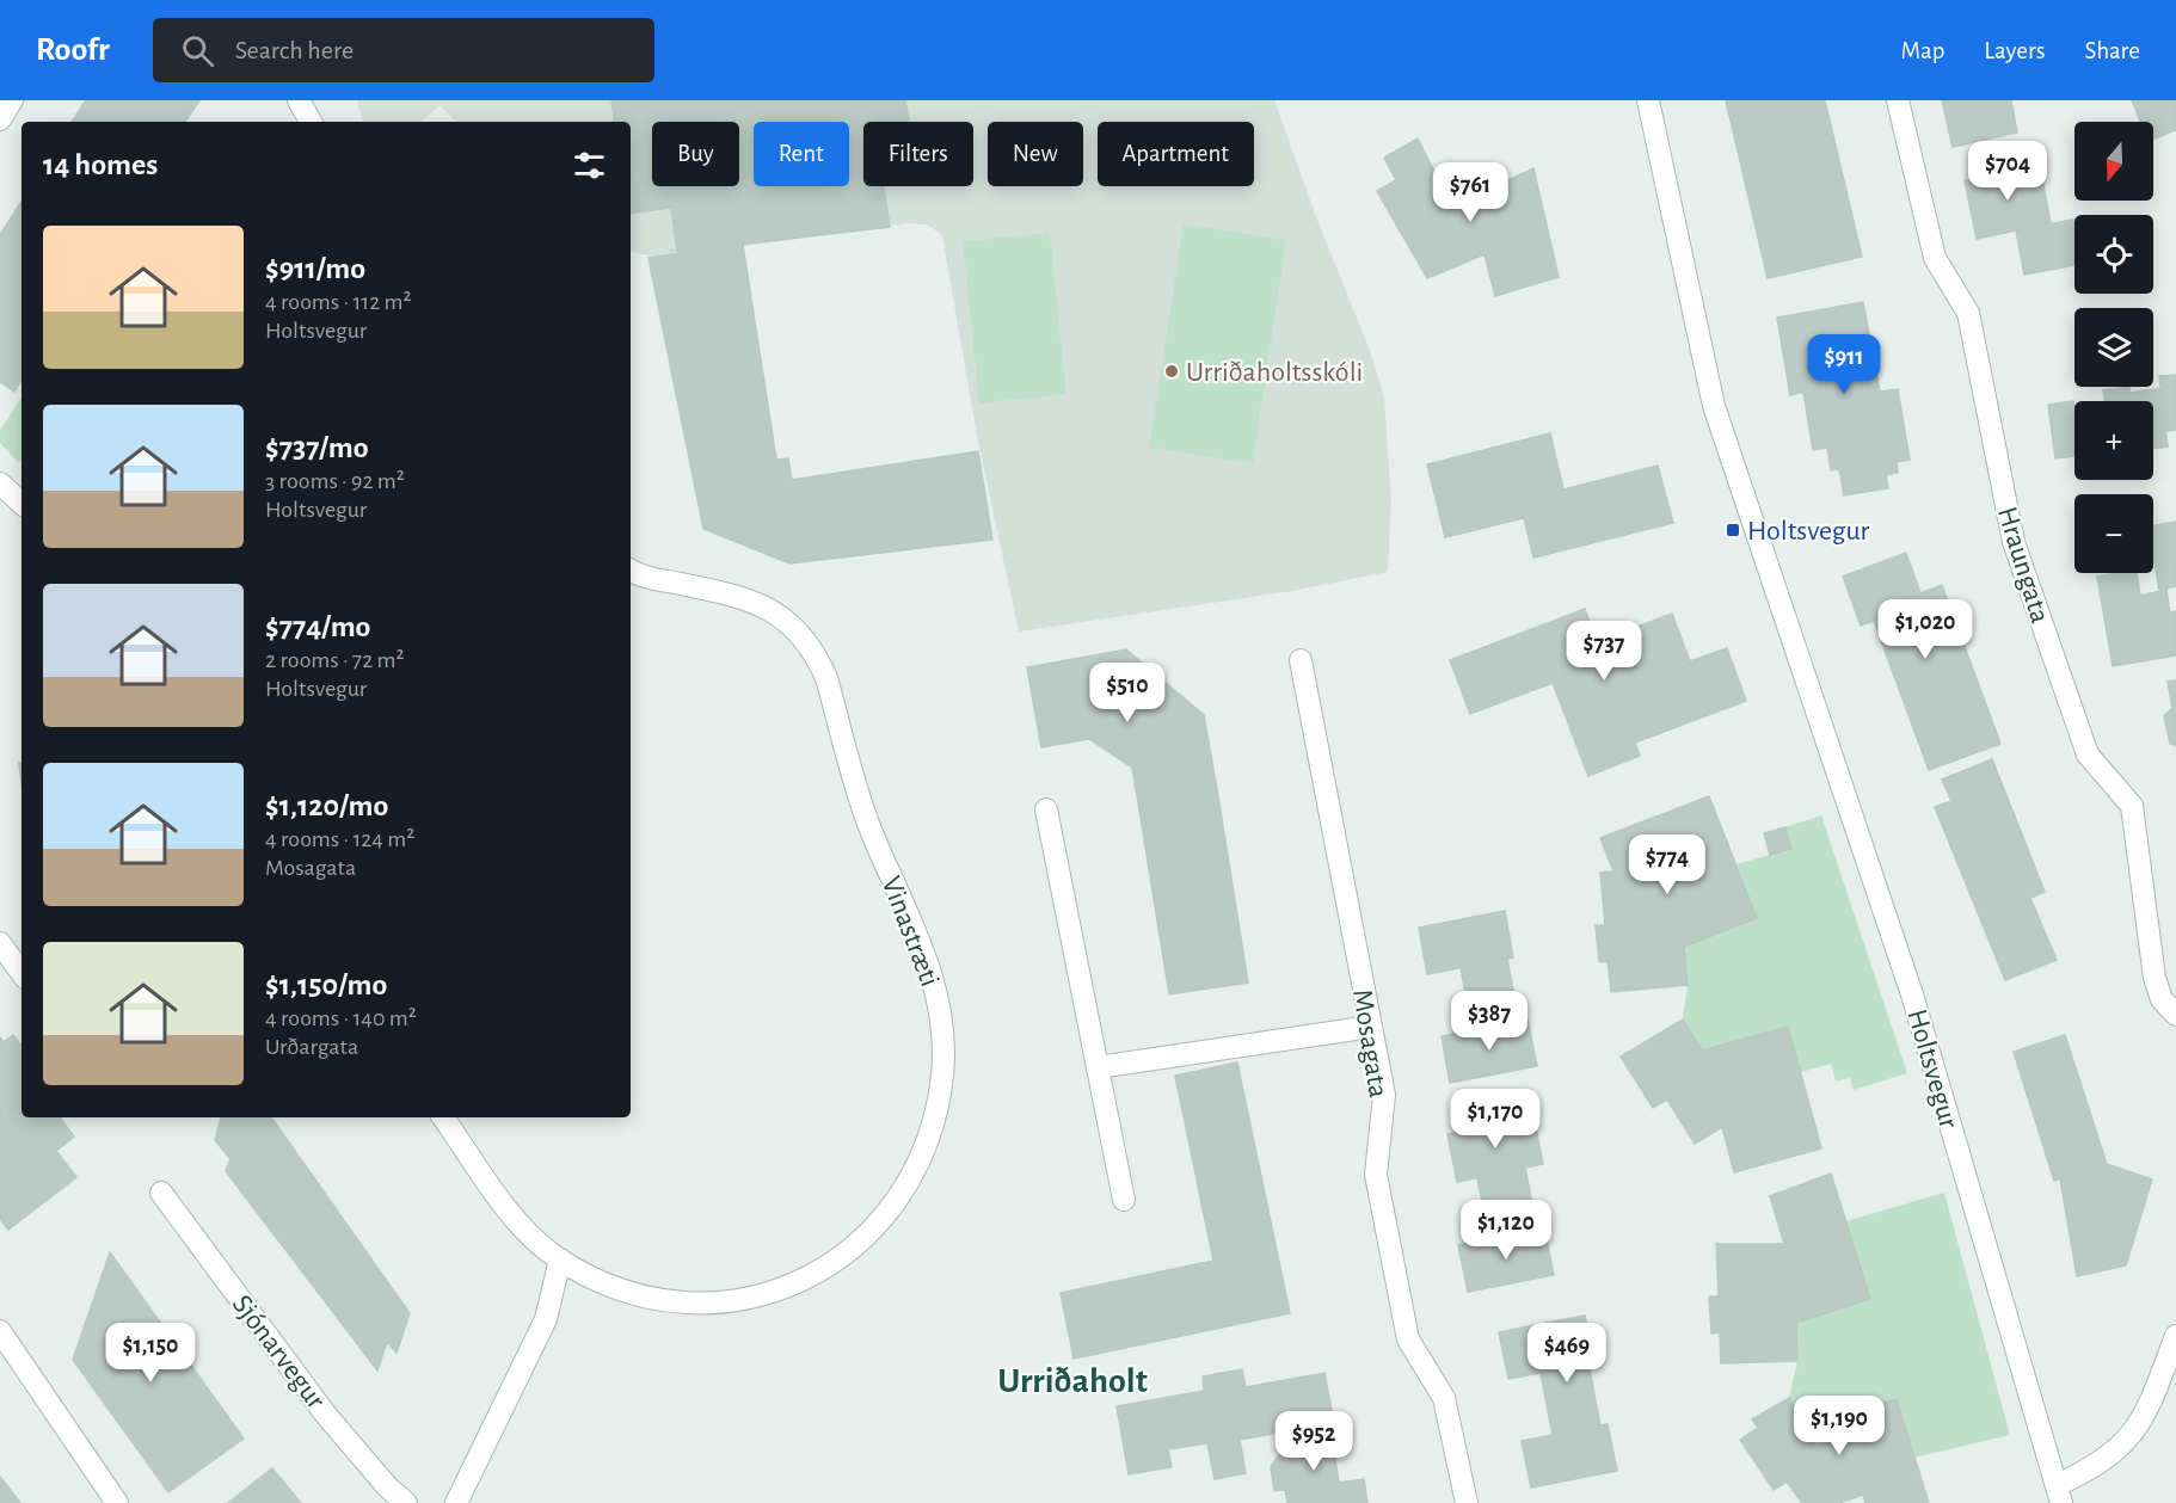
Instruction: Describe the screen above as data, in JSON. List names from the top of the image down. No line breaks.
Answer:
{"streets":{"street":["Hraungata","Vinastræti","Mosagata","Holtsvegur","Sjónarvegur"]},"districts":["Urriðaholt"],"places":{"other":["Urriðaholtsskóli"],"transit":["Holtsvegur"]},"north":"bottom","page":{"header":"Roofr","search":"Search here","nav":["Map","Layers","Share"],"map_buttons":["+","−"],"chip":["Buy","Rent","Filters","New","Apartment"],"heading":"14 homes","price":["$704","$761","$911","$1,020","$737","$510","$774","$387","$1,170","$1,120","$1,150","$469","$1,190","$952"],"list":[{"name":"$911/mo","note":"4 rooms · 112 m² · Holtsvegur"},{"name":"$737/mo","note":"3 rooms · 92 m² · Holtsvegur"},{"name":"$774/mo","note":"2 rooms · 72 m² · Holtsvegur"},{"name":"$1,120/mo","note":"4 rooms · 124 m² · Mosagata"},{"name":"$1,150/mo","note":"4 rooms · 140 m² · Urðargata"}]}}
